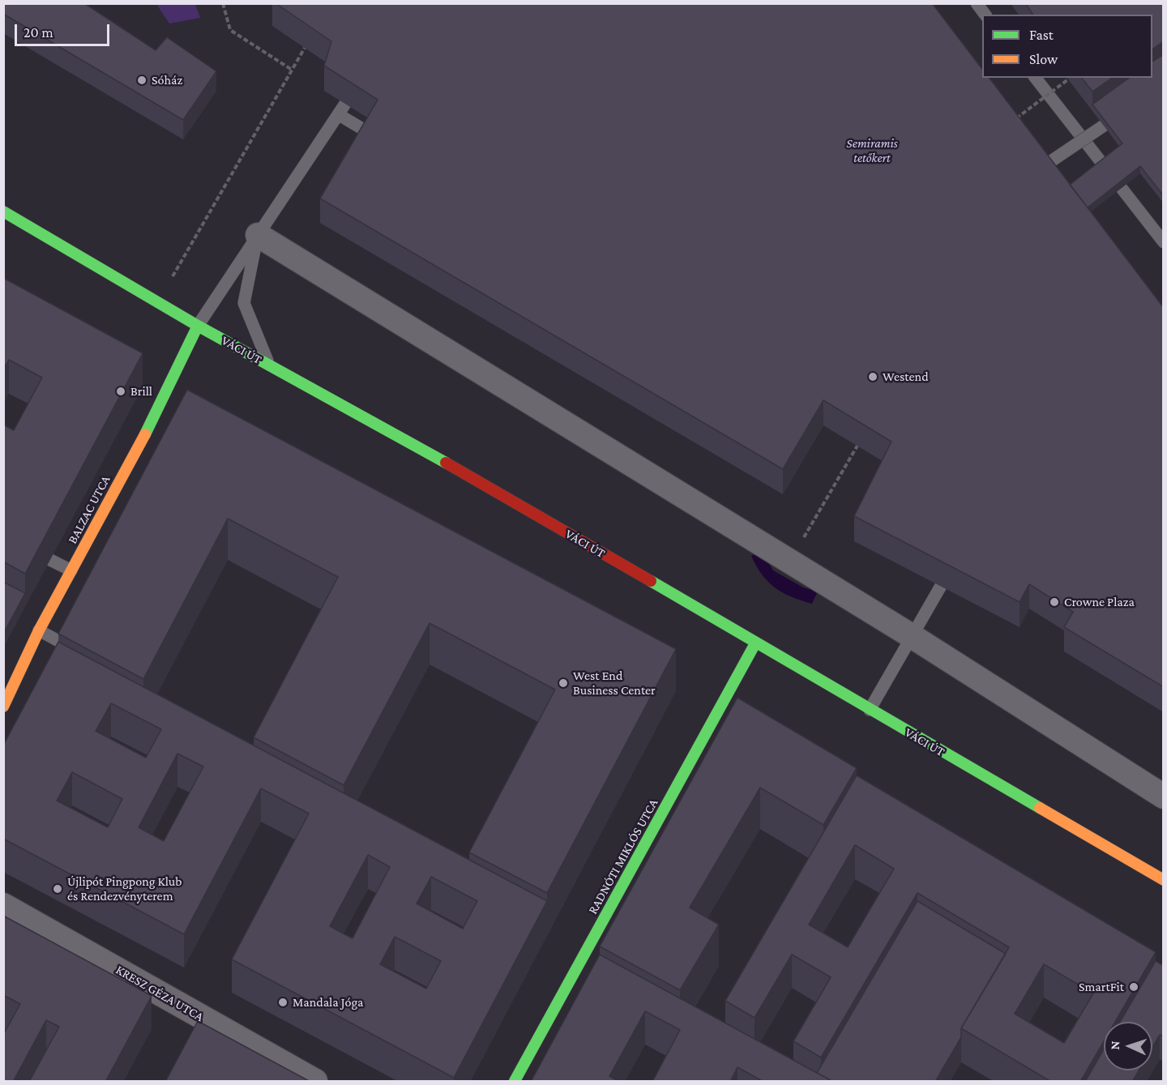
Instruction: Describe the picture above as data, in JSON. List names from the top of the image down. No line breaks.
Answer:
{"streets":{"main road":["VÁCI ÚT","BALZAC UTCA","RADNÓTI MIKLÓS UTCA"],"street":["KRESZ GÉZA UTCA"]},"crossings":[["VÁCI ÚT","BALZAC UTCA"],["VÁCI ÚT","RADNÓTI MIKLÓS UTCA"]],"parks":["Semiramis tetőkert"],"places":["Sóház","Westend","Brill","Crowne Plaza","West End Business Center","Újlipót Pingpong Klub és Rendezvényterem","SmartFit","Mandala Jóga"],"legend":["Fast","Slow"],"scale_bar":"20 m","north":"left"}
